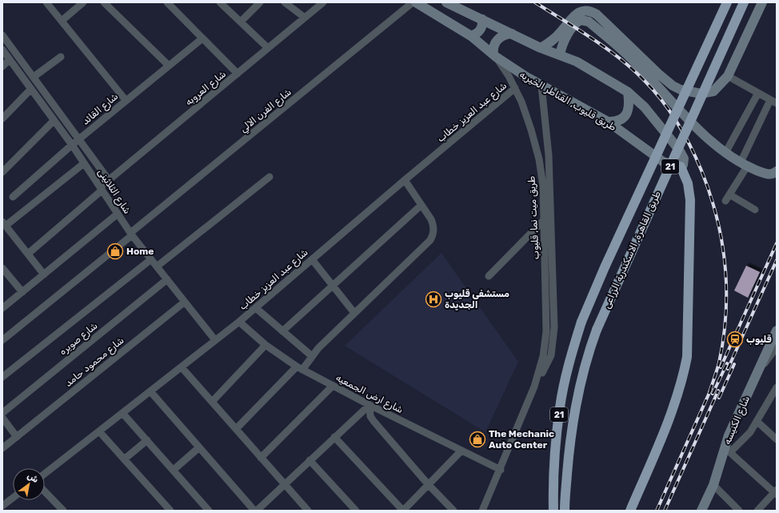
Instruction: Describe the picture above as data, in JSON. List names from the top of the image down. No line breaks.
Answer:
{"streets":{"highway":["21","طريق القاهرة, الاسكندرية الزراعى"],"main road":["طريق قليوب, القناطر الخيريه","شارع الكنيسه"],"street":["شارع العروبه","شارع القائد","شارع الفرن الالي","شارع عبد العزيز خطاب","شارع الثلاثينى","طريق ميت نما, قليوب","شارع صويره","شارع محمود حامد","شارع ارض الجمعيه"]},"crossings":[["شارع العروبه","شارع الثلاثينى"],["طريق قليوب, القناطر الخيريه","طريق ميت نما, قليوب"],["شارع القائد","شارع الثلاثينى"],["شارع الفرن الالي","شارع الثلاثينى"],["شارع عبد العزيز خطاب","شارع الثلاثينى"],["شارع عبد العزيز خطاب","طريق ميت نما, قليوب"],["شارع عبد العزيز خطاب","شارع ارض الجمعيه"],["شارع الثلاثينى","شارع صويره"],["شارع الثلاثينى","شارع محمود حامد"],["طريق ميت نما, قليوب","شارع ارض الجمعيه"]],"places":{"shop":["Home","The Mechanic Auto Center"],"hospital":["مستشفى قليوب الجديدة"],"station":["قليوب"]},"north":"top right"}
